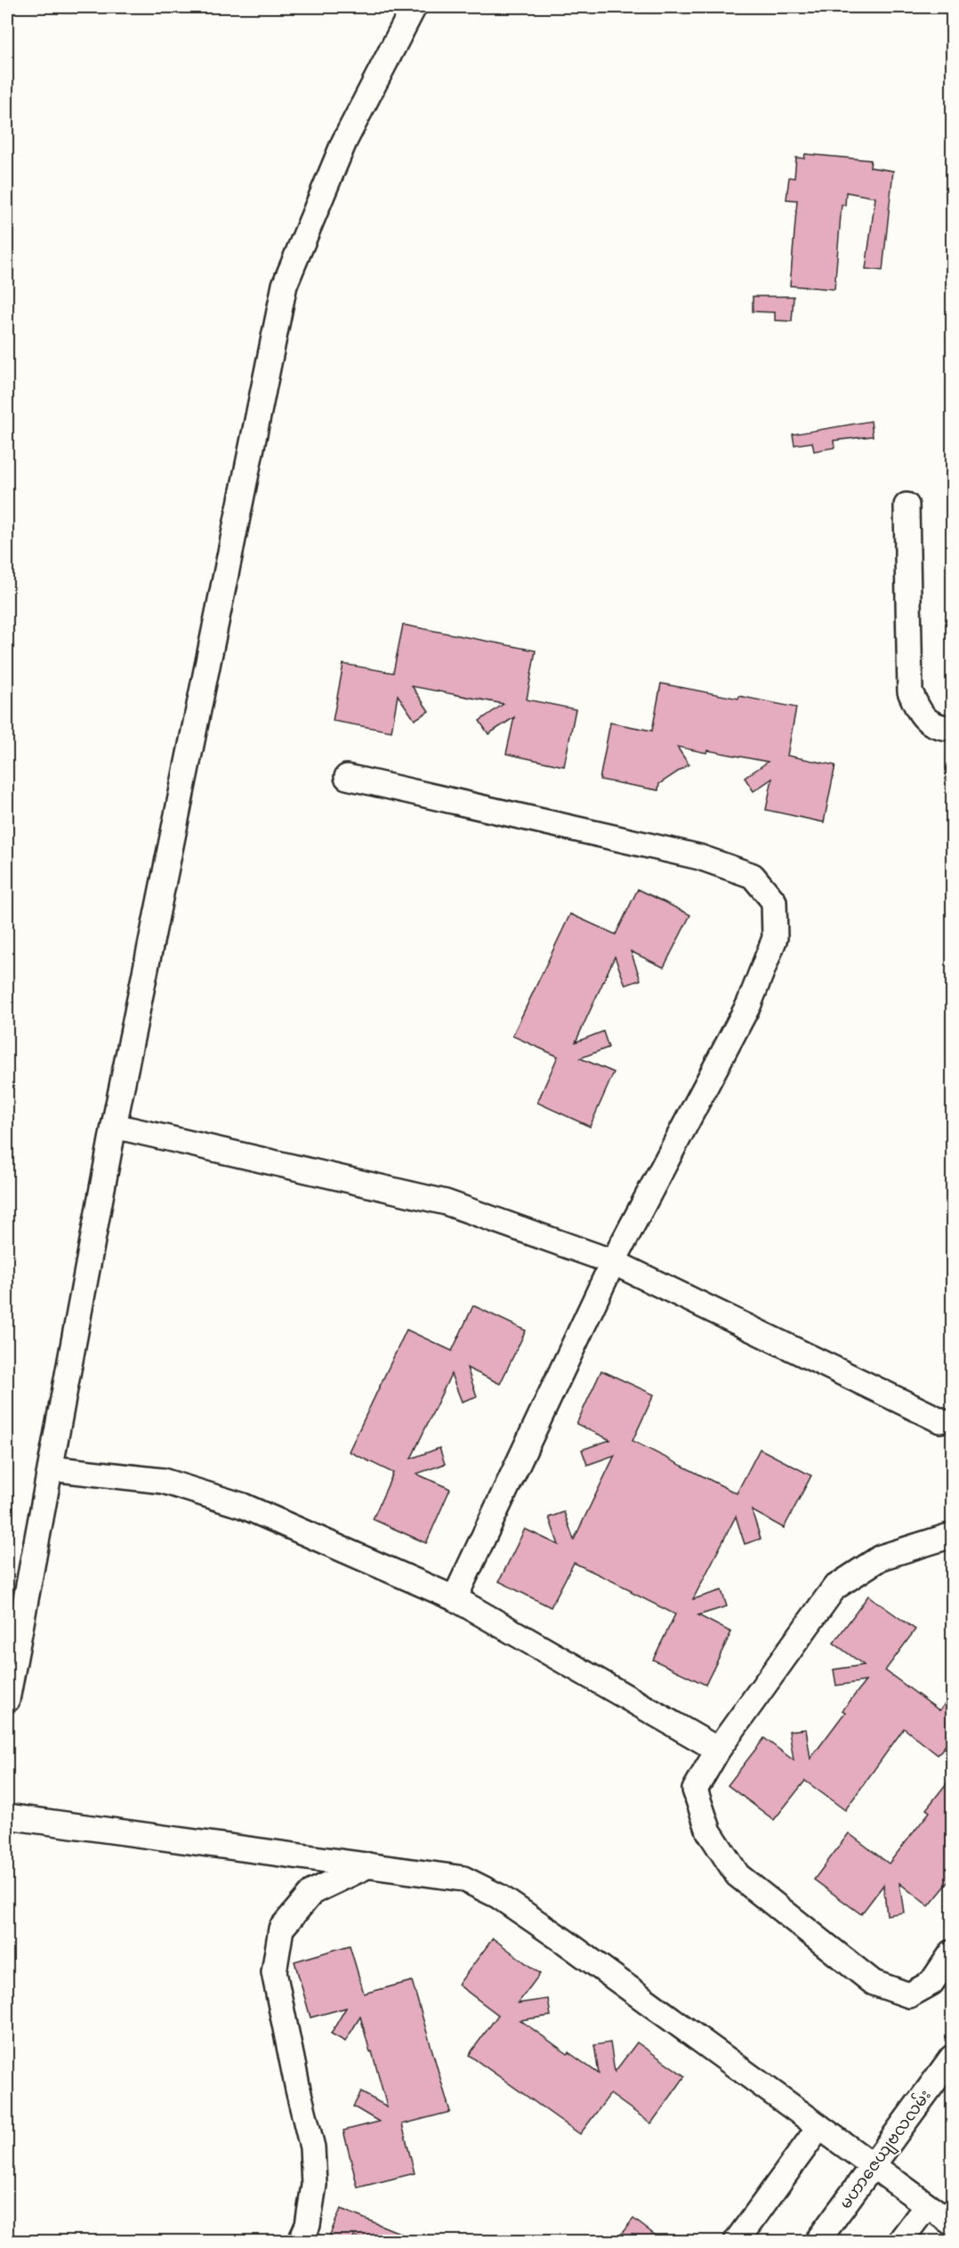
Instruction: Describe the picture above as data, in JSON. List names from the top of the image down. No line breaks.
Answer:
{"streets":{"street":["မဟာဇေယျဗလလမ်း"]}}
